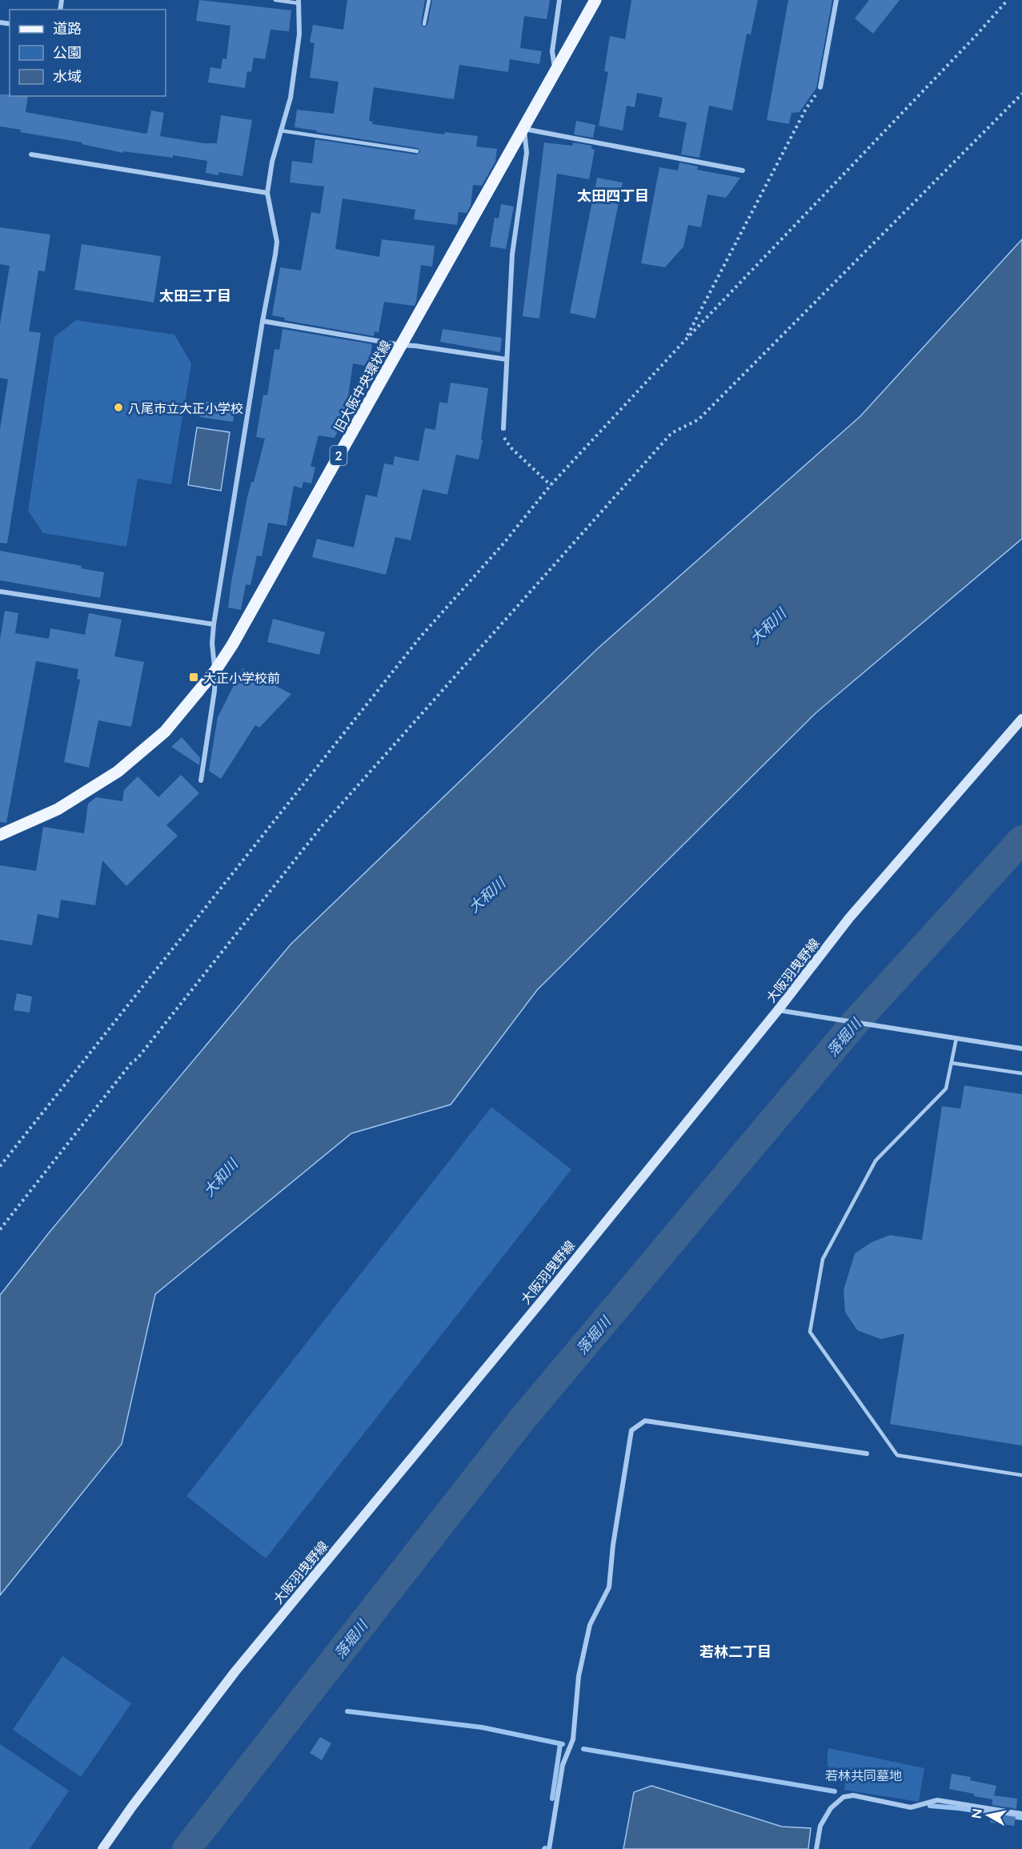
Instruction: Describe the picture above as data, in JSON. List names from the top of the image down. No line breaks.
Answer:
{"streets":{"main road":["旧大阪中央環状線","2","大阪羽曳野線"]},"districts":["太田四丁目","太田三丁目","若林二丁目"],"water":["大和川","落堀川"],"parks":["若林共同墓地"],"places":{"other":["八尾市立大正小学校"],"transit":["大正小学校前"]},"legend":["道路","公園","水域"],"north":"left"}
